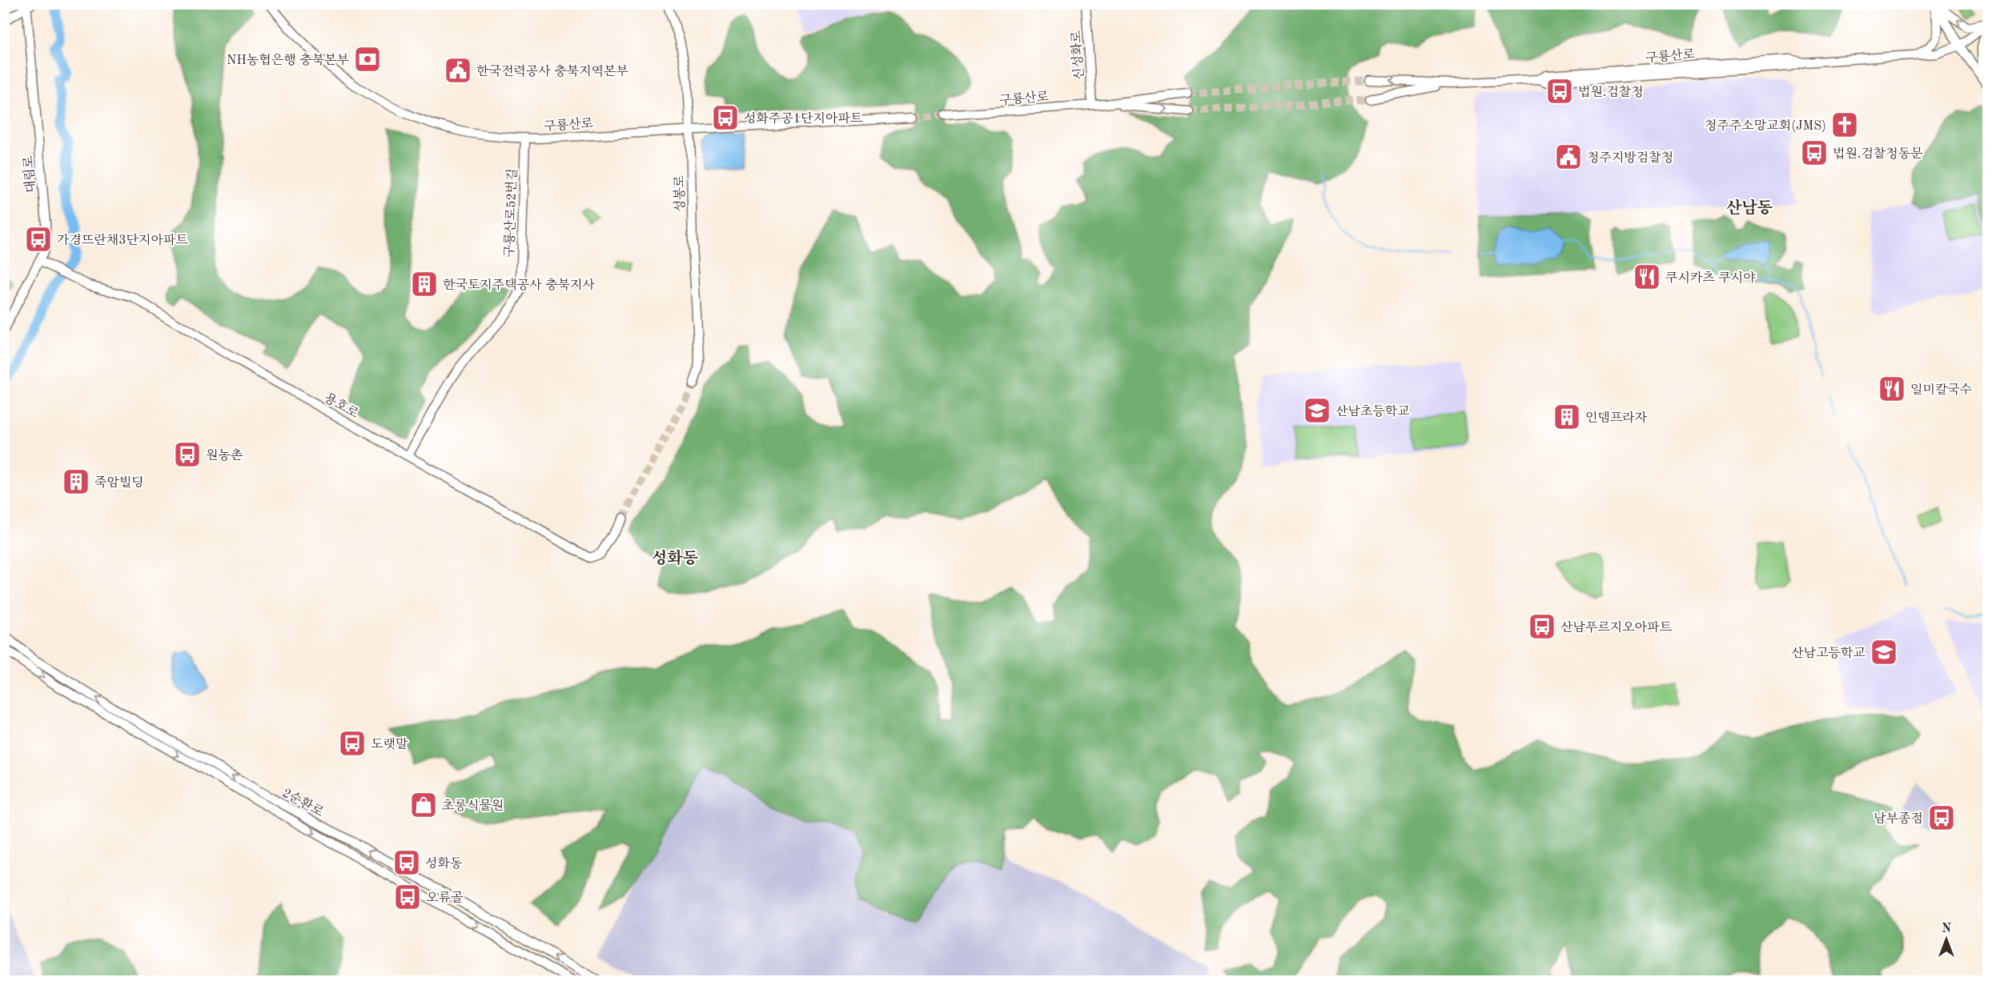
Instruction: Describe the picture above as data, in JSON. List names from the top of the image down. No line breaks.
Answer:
{"streets":{"street":["신성화로","구룡산로","대림로","성봉로","구룡산로52번길","용호로","2순환로"]},"crossings":[["신성화로","구룡산로"],["구룡산로","성봉로"],["구룡산로","구룡산로52번길"],["대림로","용호로"],["구룡산로52번길","용호로"]],"districts":["산남동","성화동"],"places":{"bank":["NH농협은행 충북본부"],"public building":["한국전력공사 충북지역본부","청주지방검찰청"],"bus stop":["법원.검찰청","성화주공1단지아파트","법원.검찰청동문","가경뜨란채3단지아파트","원농촌","산남푸르지오아파트","도랫말","남부종점","성화동","오류골"],"church":["청주주소망교회(JMS)"],"restaurant":["쿠시카츠 쿠시야","일미칼국수"],"building":["한국토지주택공사 충북지사","인뎀프라자","죽암빌딩"],"school or university":["산남초등학교","산남고등학교"],"shop":["초롱식물원"]},"north":"top"}
